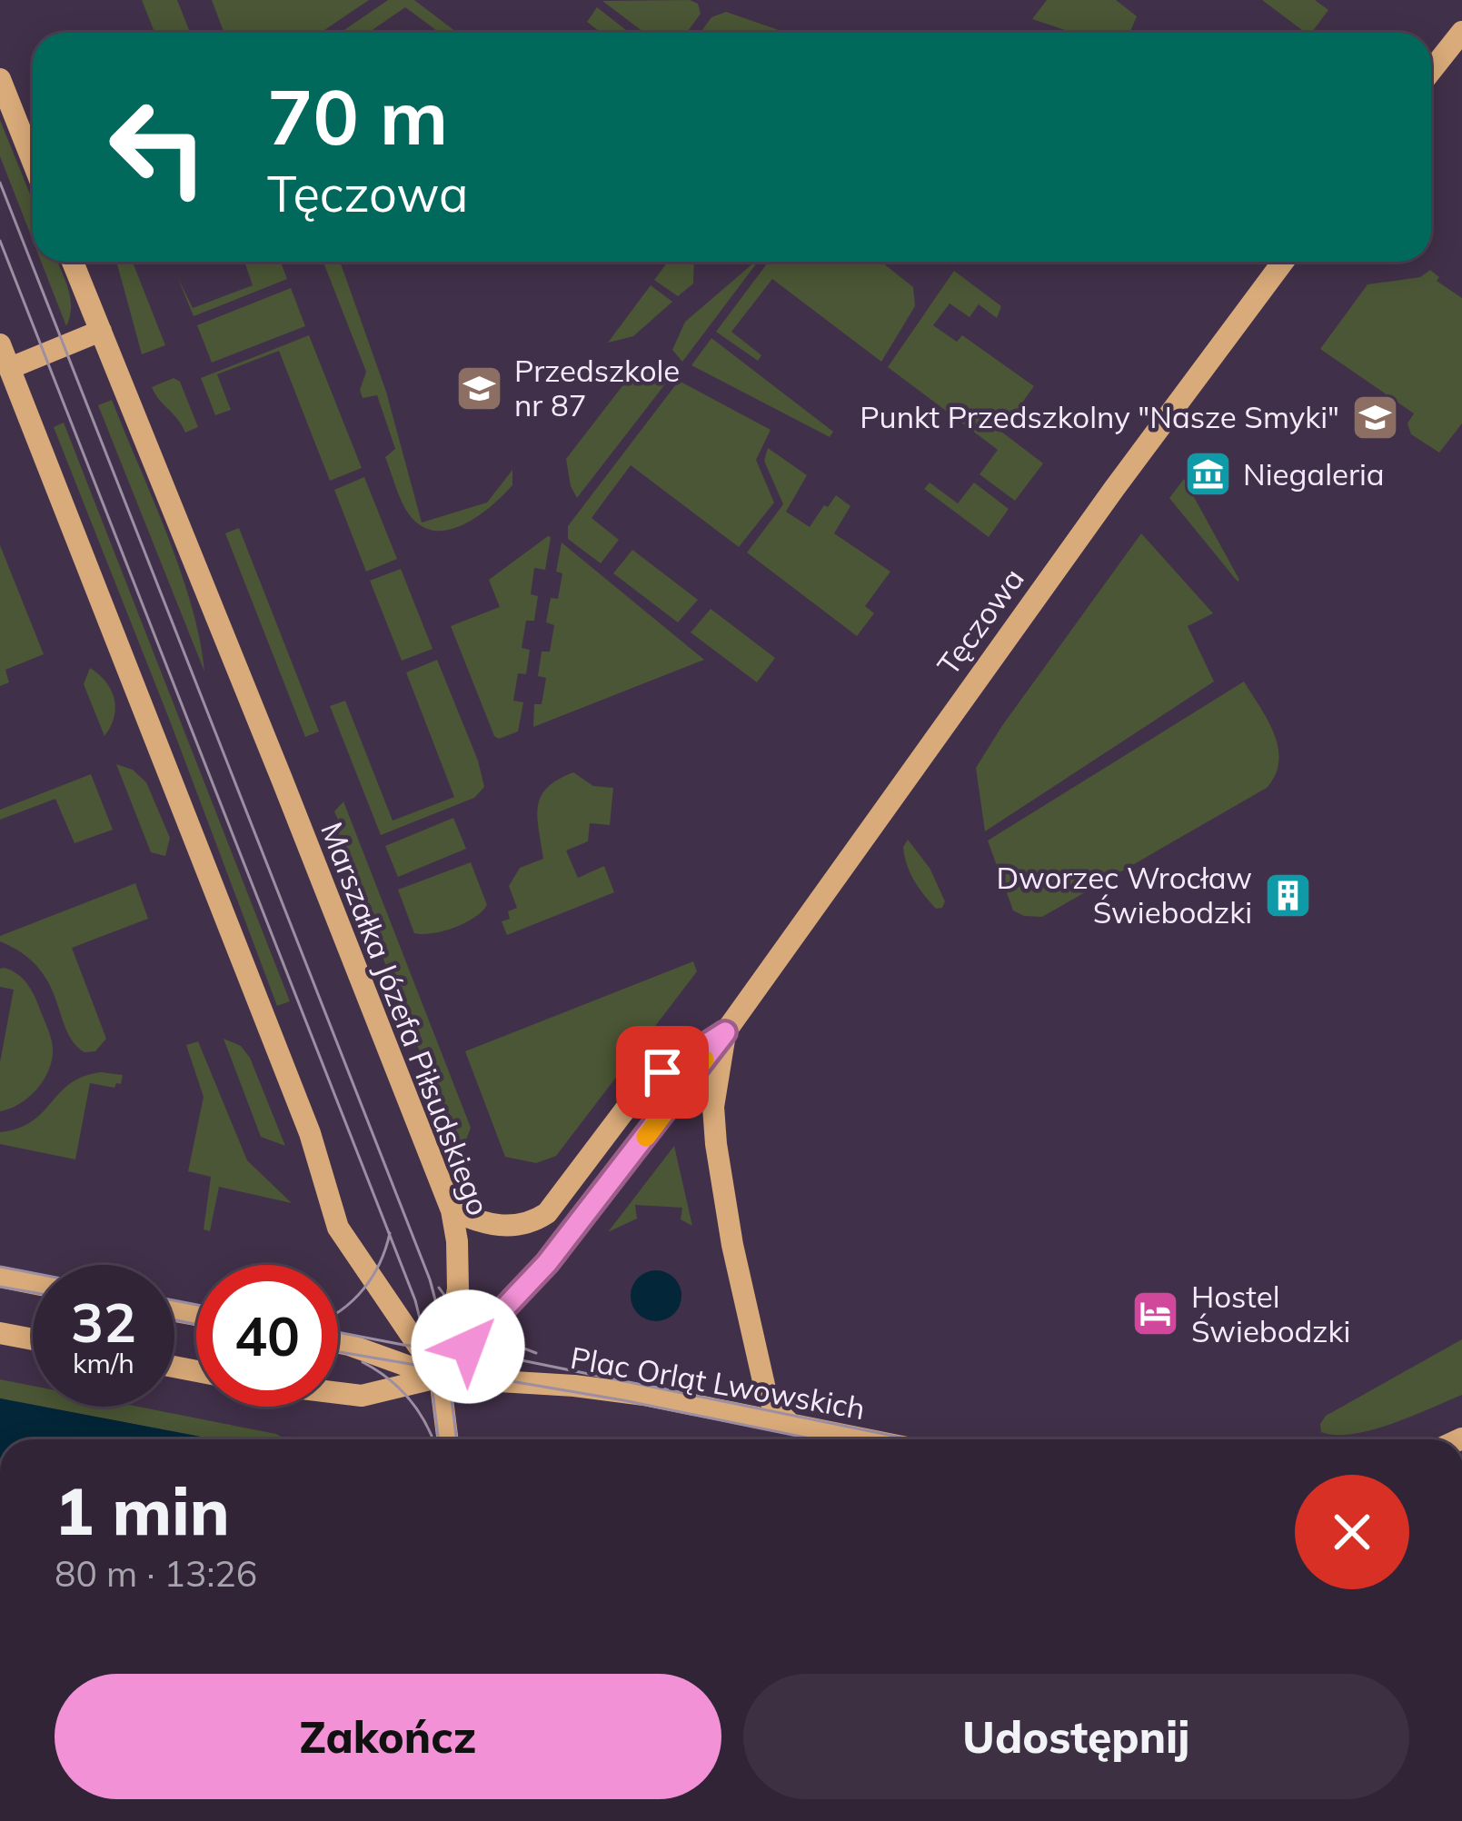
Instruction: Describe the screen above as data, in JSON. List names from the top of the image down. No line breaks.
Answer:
{"streets":{"street":["Tęczowa","Marszałka Józefa Piłsudskiego","Plac Orląt Lwowskich"]},"crossings":[["Tęczowa","Marszałka Józefa Piłsudskiego"],["Tęczowa","Plac Orląt Lwowskich"],["Marszałka Józefa Piłsudskiego","Plac Orląt Lwowskich"]],"places":{"school or university":["Przedszkole nr 87","Punkt Przedszkolny \"Nasze Smyki\""],"museum":["Niegaleria"],"building":["Dworzec Wrocław Świebodzki"],"hotel":["Hostel Świebodzki"]},"page":{"turn":["70 m","Tęczowa"],"speed":"32 km/h","limit":"40","heading":["1 min","80 m · 13:26"],"buttons":["Zakończ","Udostępnij"]}}
